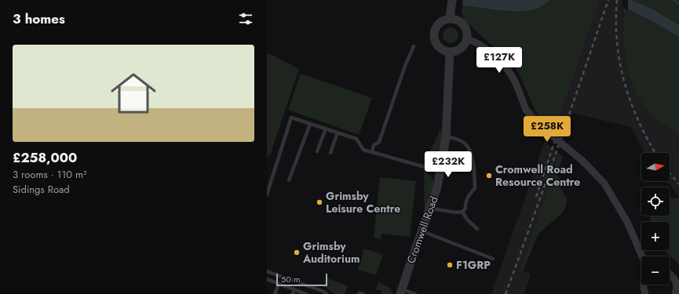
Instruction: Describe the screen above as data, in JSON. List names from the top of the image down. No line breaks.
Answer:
{"streets":{"street":["Cromwell Road"]},"places":["Cromwell Road Resource Centre","Grimsby Leisure Centre","Grimsby Auditorium","F1GRP"],"scale_bar":"50 m","north":"right","page":{"heading":"3 homes","list":[{"name":"£258,000","note":"3 rooms · 110 m² · Sidings Road"}],"price":["£127K","£258K","£232K"],"map_buttons":["+","−"],"scale":"50 m"}}
